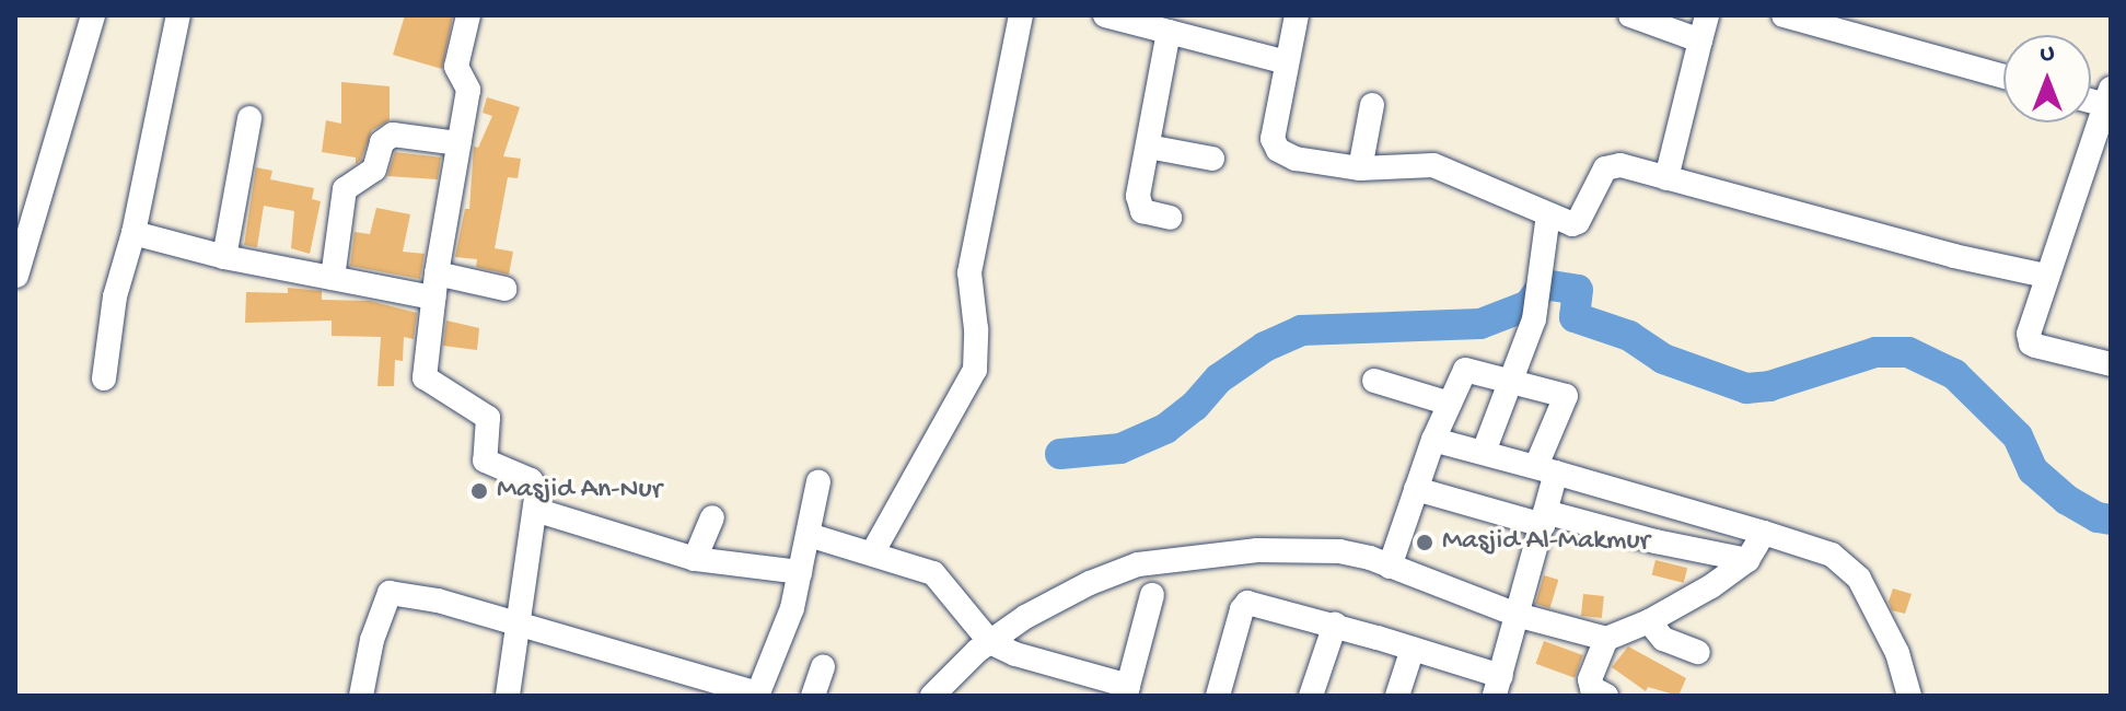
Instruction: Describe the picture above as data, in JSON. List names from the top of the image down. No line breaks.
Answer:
{"places":["Masjid An-Nur","Masjid Al-Makmur"],"north":"top"}
